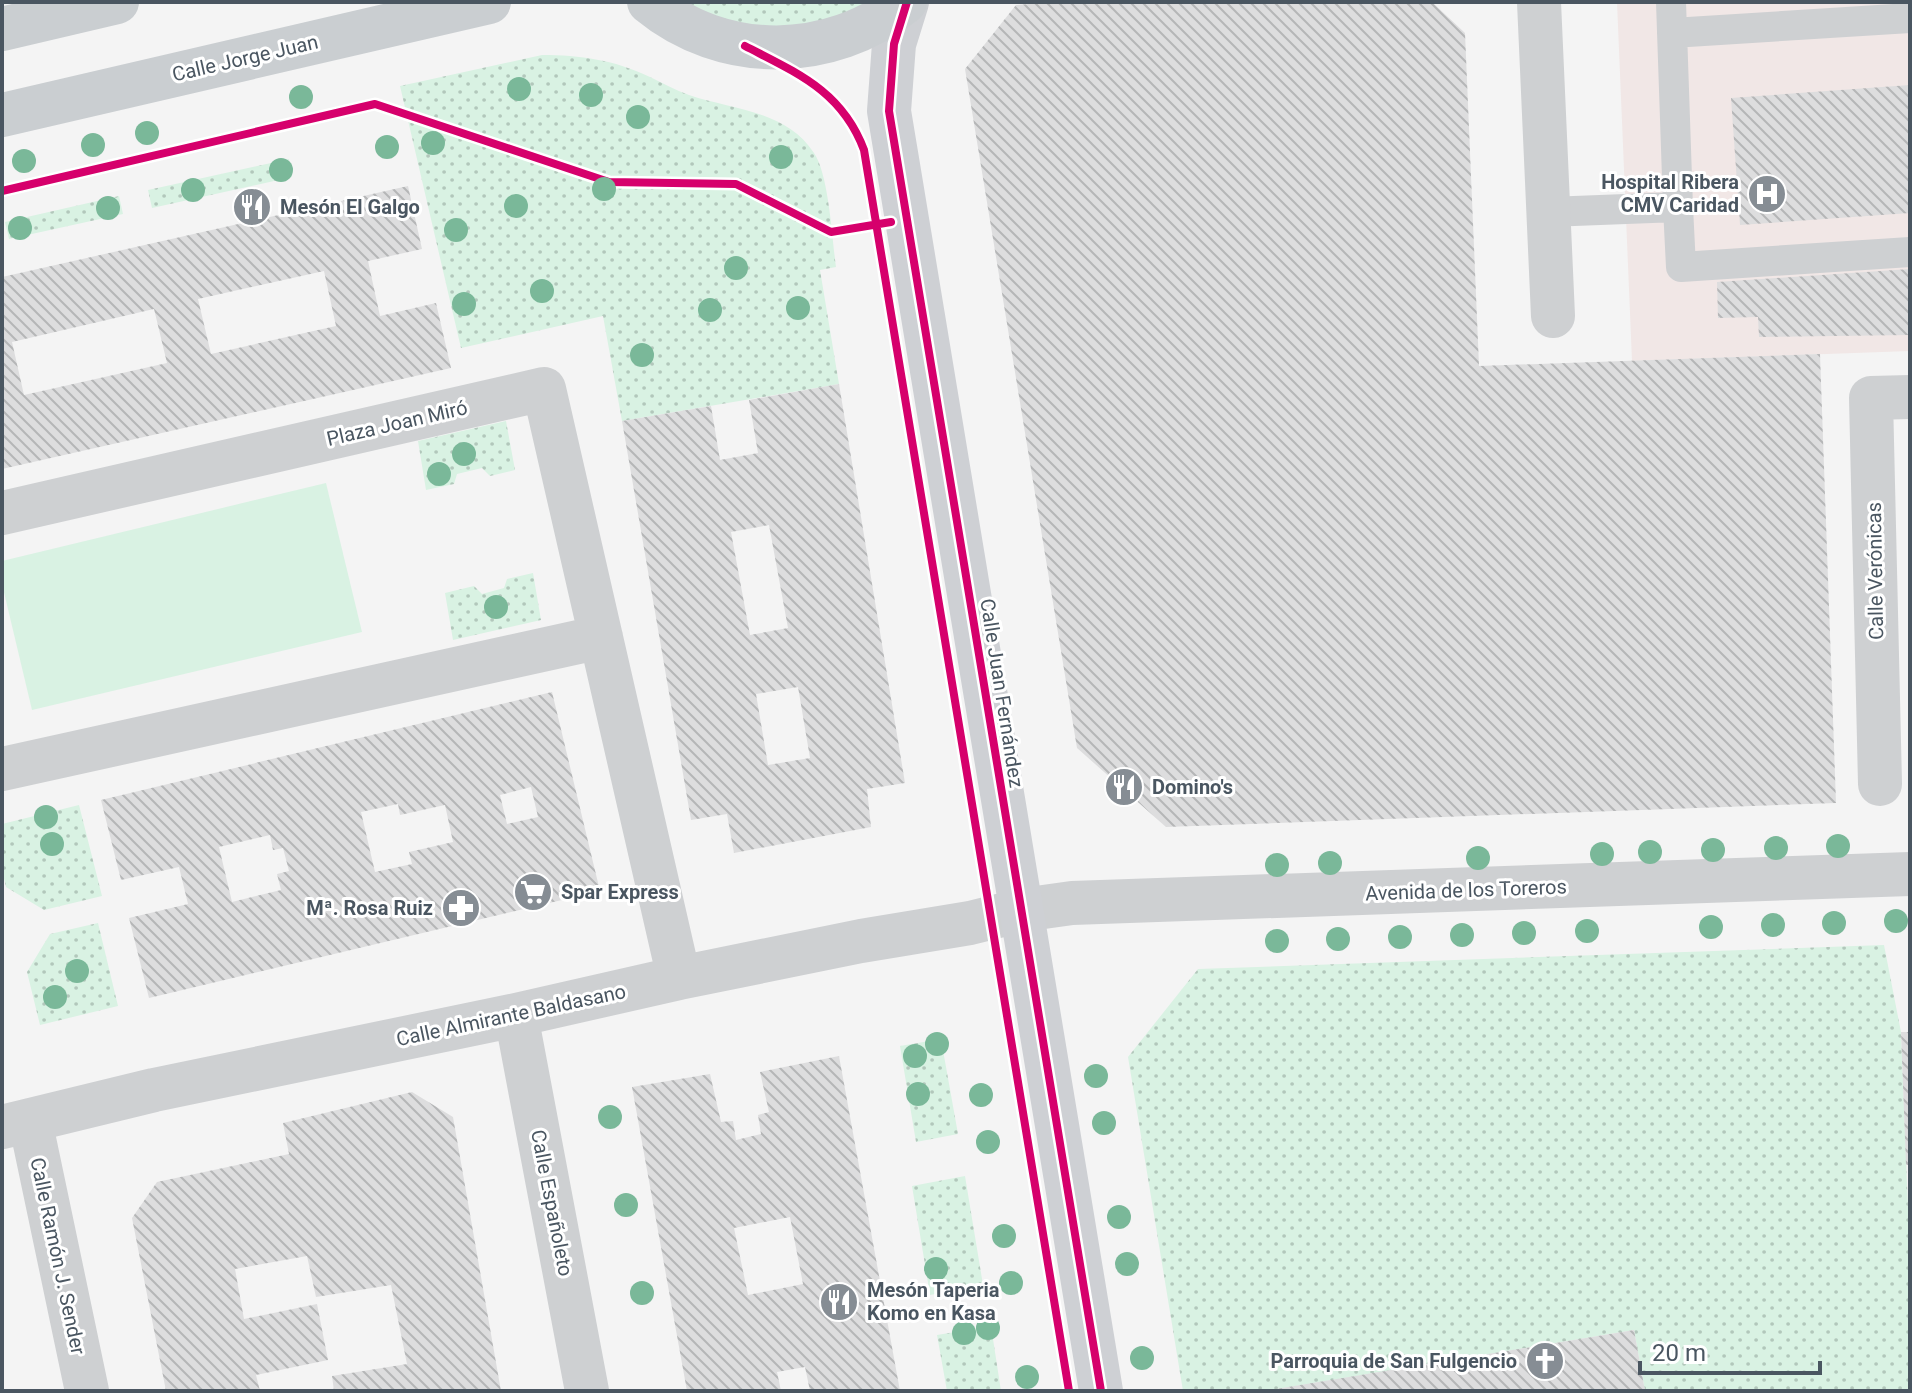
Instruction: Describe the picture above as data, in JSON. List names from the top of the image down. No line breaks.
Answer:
{"streets":{"main road":["Calle Jorge Juan","Calle Juan Fernández"],"street":["Plaza Joan Miró","Calle Verónicas","Avenida de los Toreros","Calle Almirante Baldasano","Calle Españoleto","Calle Ramón J. Sender"]},"crossings":[["Plaza Joan Miró","Calle Almirante Baldasano"],["Calle Juan Fernández","Avenida de los Toreros"],["Calle Juan Fernández","Calle Almirante Baldasano"],["Avenida de los Toreros","Calle Almirante Baldasano"],["Calle Almirante Baldasano","Calle Españoleto"],["Calle Almirante Baldasano","Calle Ramón J. Sender"]],"places":{"hospital":["Hospital Ribera CMV Caridad"],"restaurant":["Mesón El Galgo","Domino's","Mesón Taperia Komo en Kasa"],"supermarket":["Spar Express"],"pharmacy":["Mª. Rosa Ruiz"],"church":["Parroquia de San Fulgencio"]},"scale_bar":"20 m"}
